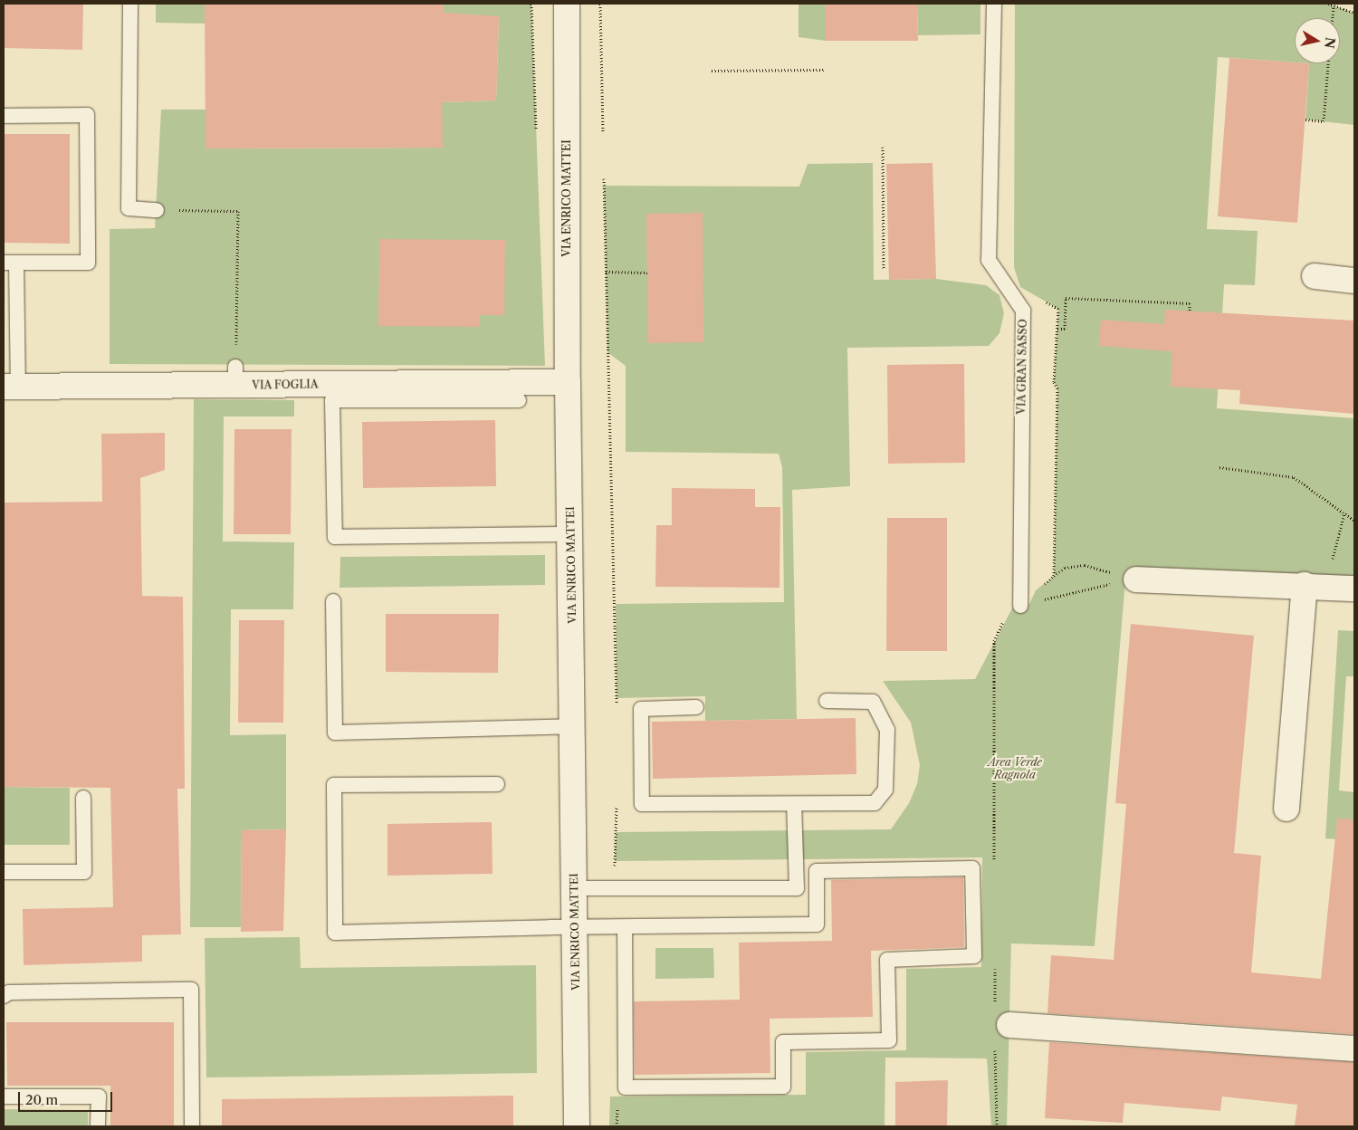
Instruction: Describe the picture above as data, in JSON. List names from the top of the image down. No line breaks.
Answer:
{"streets":{"street":["VIA ENRICO MATTEI","VIA FOGLIA"],"lane":["VIA GRAN SASSO"]},"crossings":[["VIA ENRICO MATTEI","VIA FOGLIA"]],"parks":["Area Verde Ragnola"],"scale_bar":"20 m","north":"right"}
